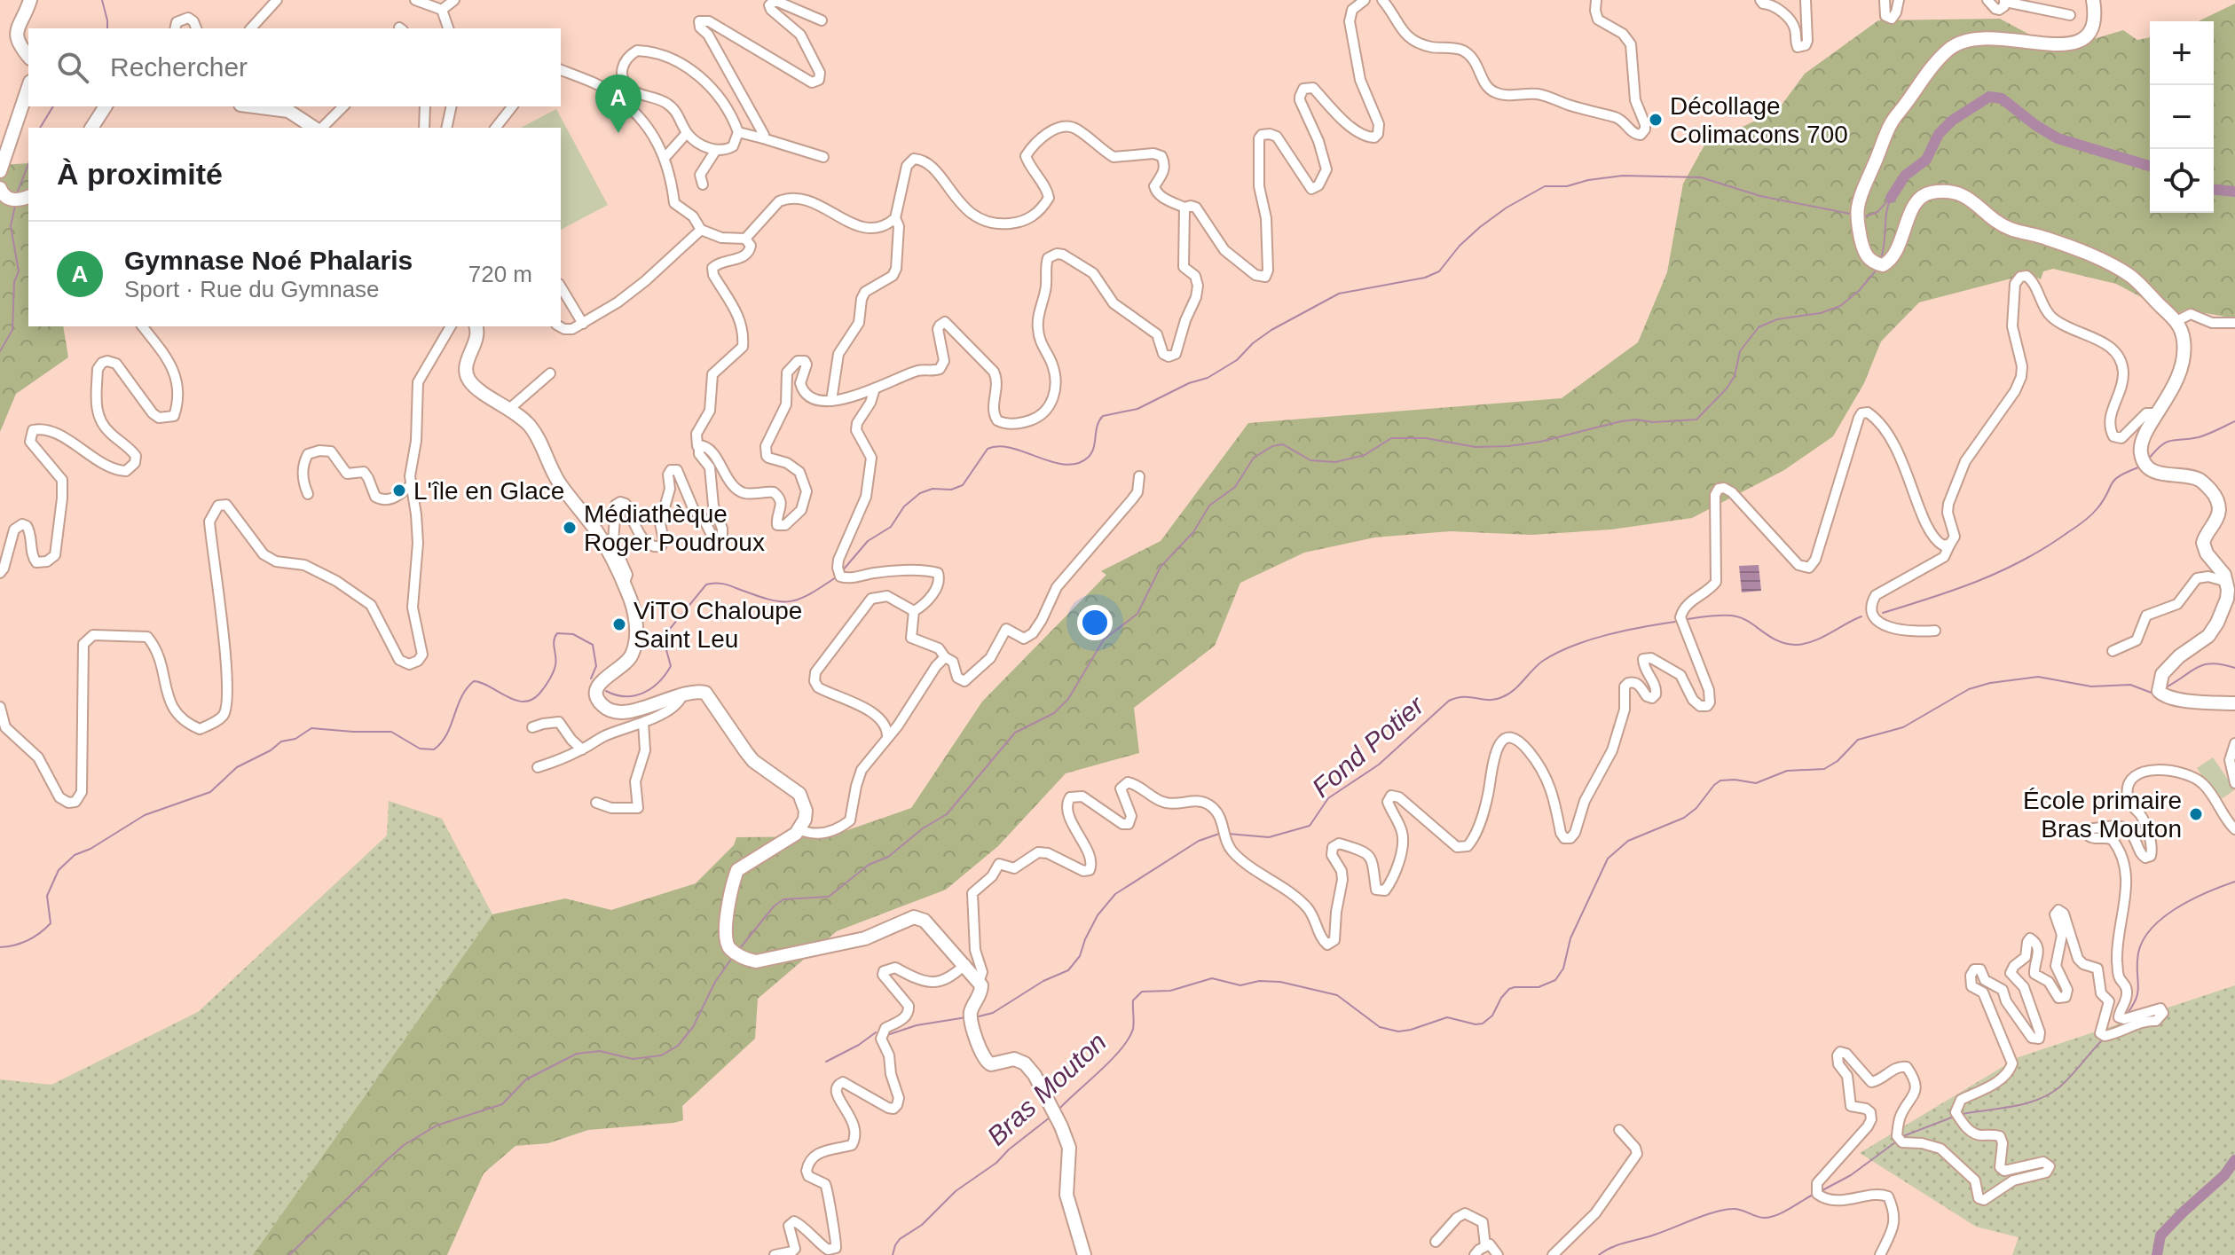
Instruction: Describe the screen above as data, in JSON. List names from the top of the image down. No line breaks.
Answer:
{"water":["Fond Potier","Bras Mouton"],"places":["Décollage Colimacons 700","L'île en Glace","Médiathèque Roger Poudroux","ViTO Chaloupe Saint Leu","École primaire Bras Mouton"],"page":{"map_buttons":["+","−"],"search":"Rechercher","pins":"A","heading":"À proximité","list":[{"mark":"A","name":"Gymnase Noé Phalaris","note":"Sport · Rue du Gymnase","value":"720 m"}]}}
